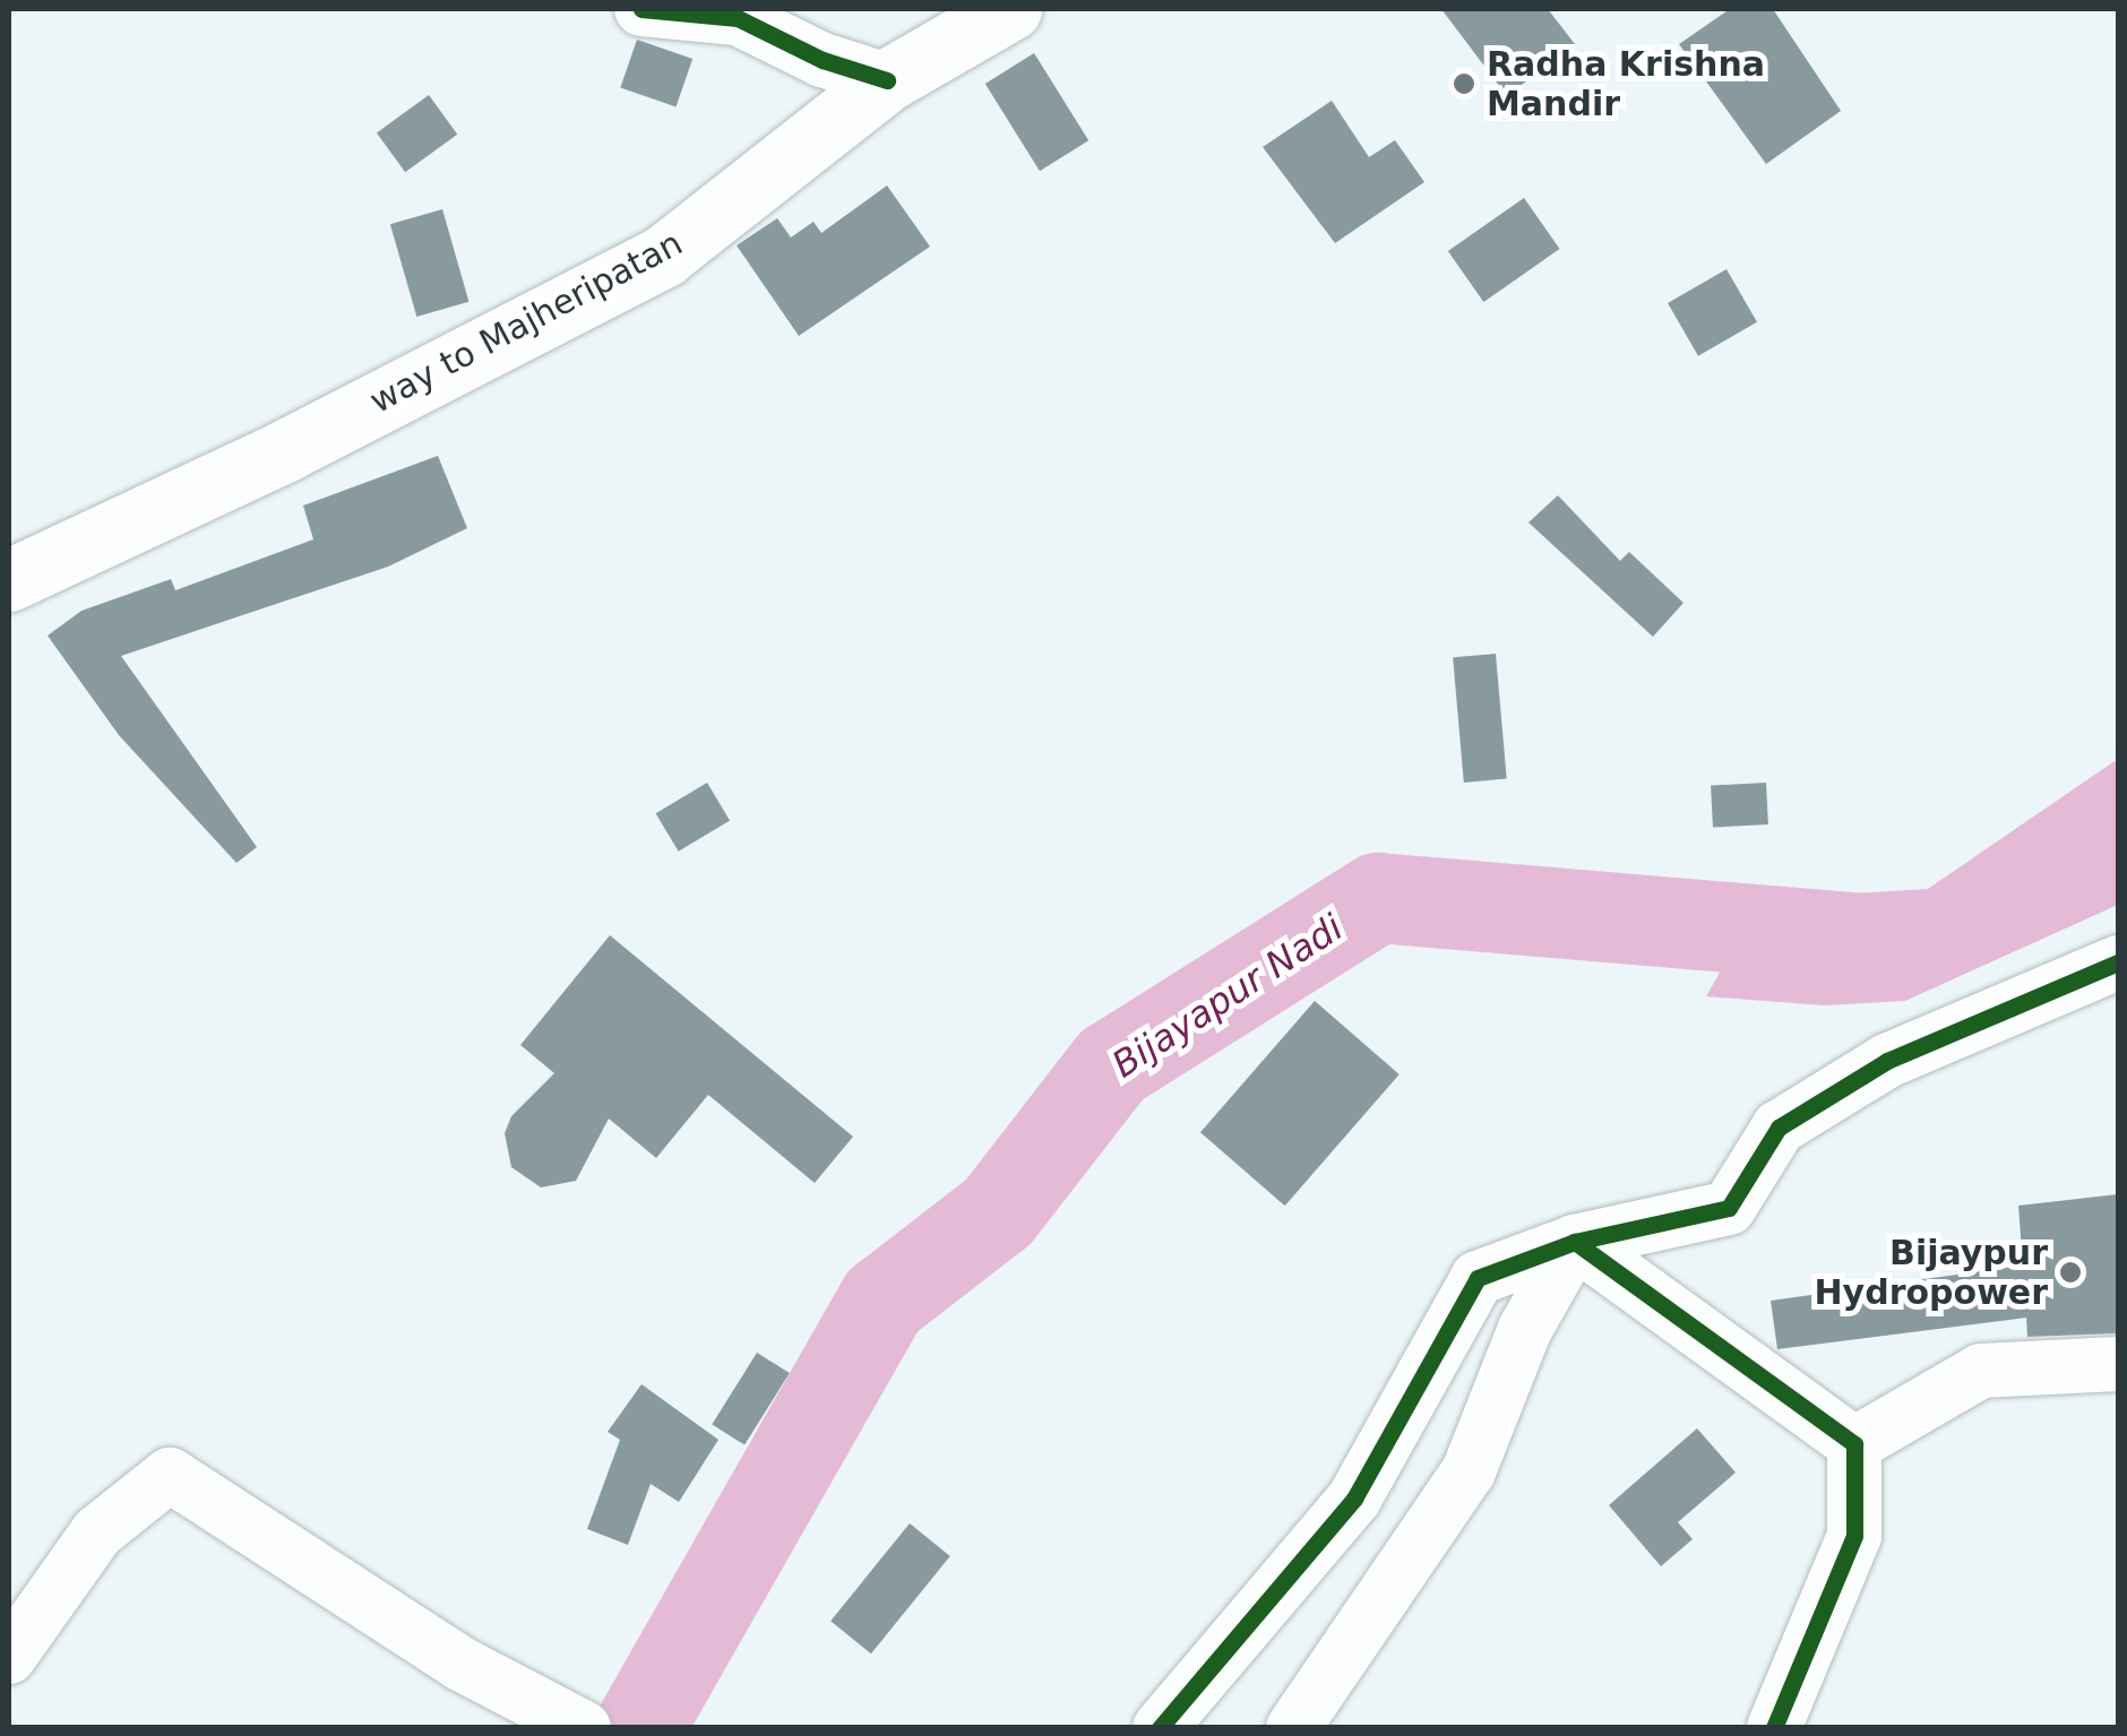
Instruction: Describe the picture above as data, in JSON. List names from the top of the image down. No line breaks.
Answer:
{"streets":{"main road":["way to Majheripatan"]},"water":["Bijayapur Nadi"],"places":["Radha Krishna Mandir","Bijaypur Hydropower"]}
